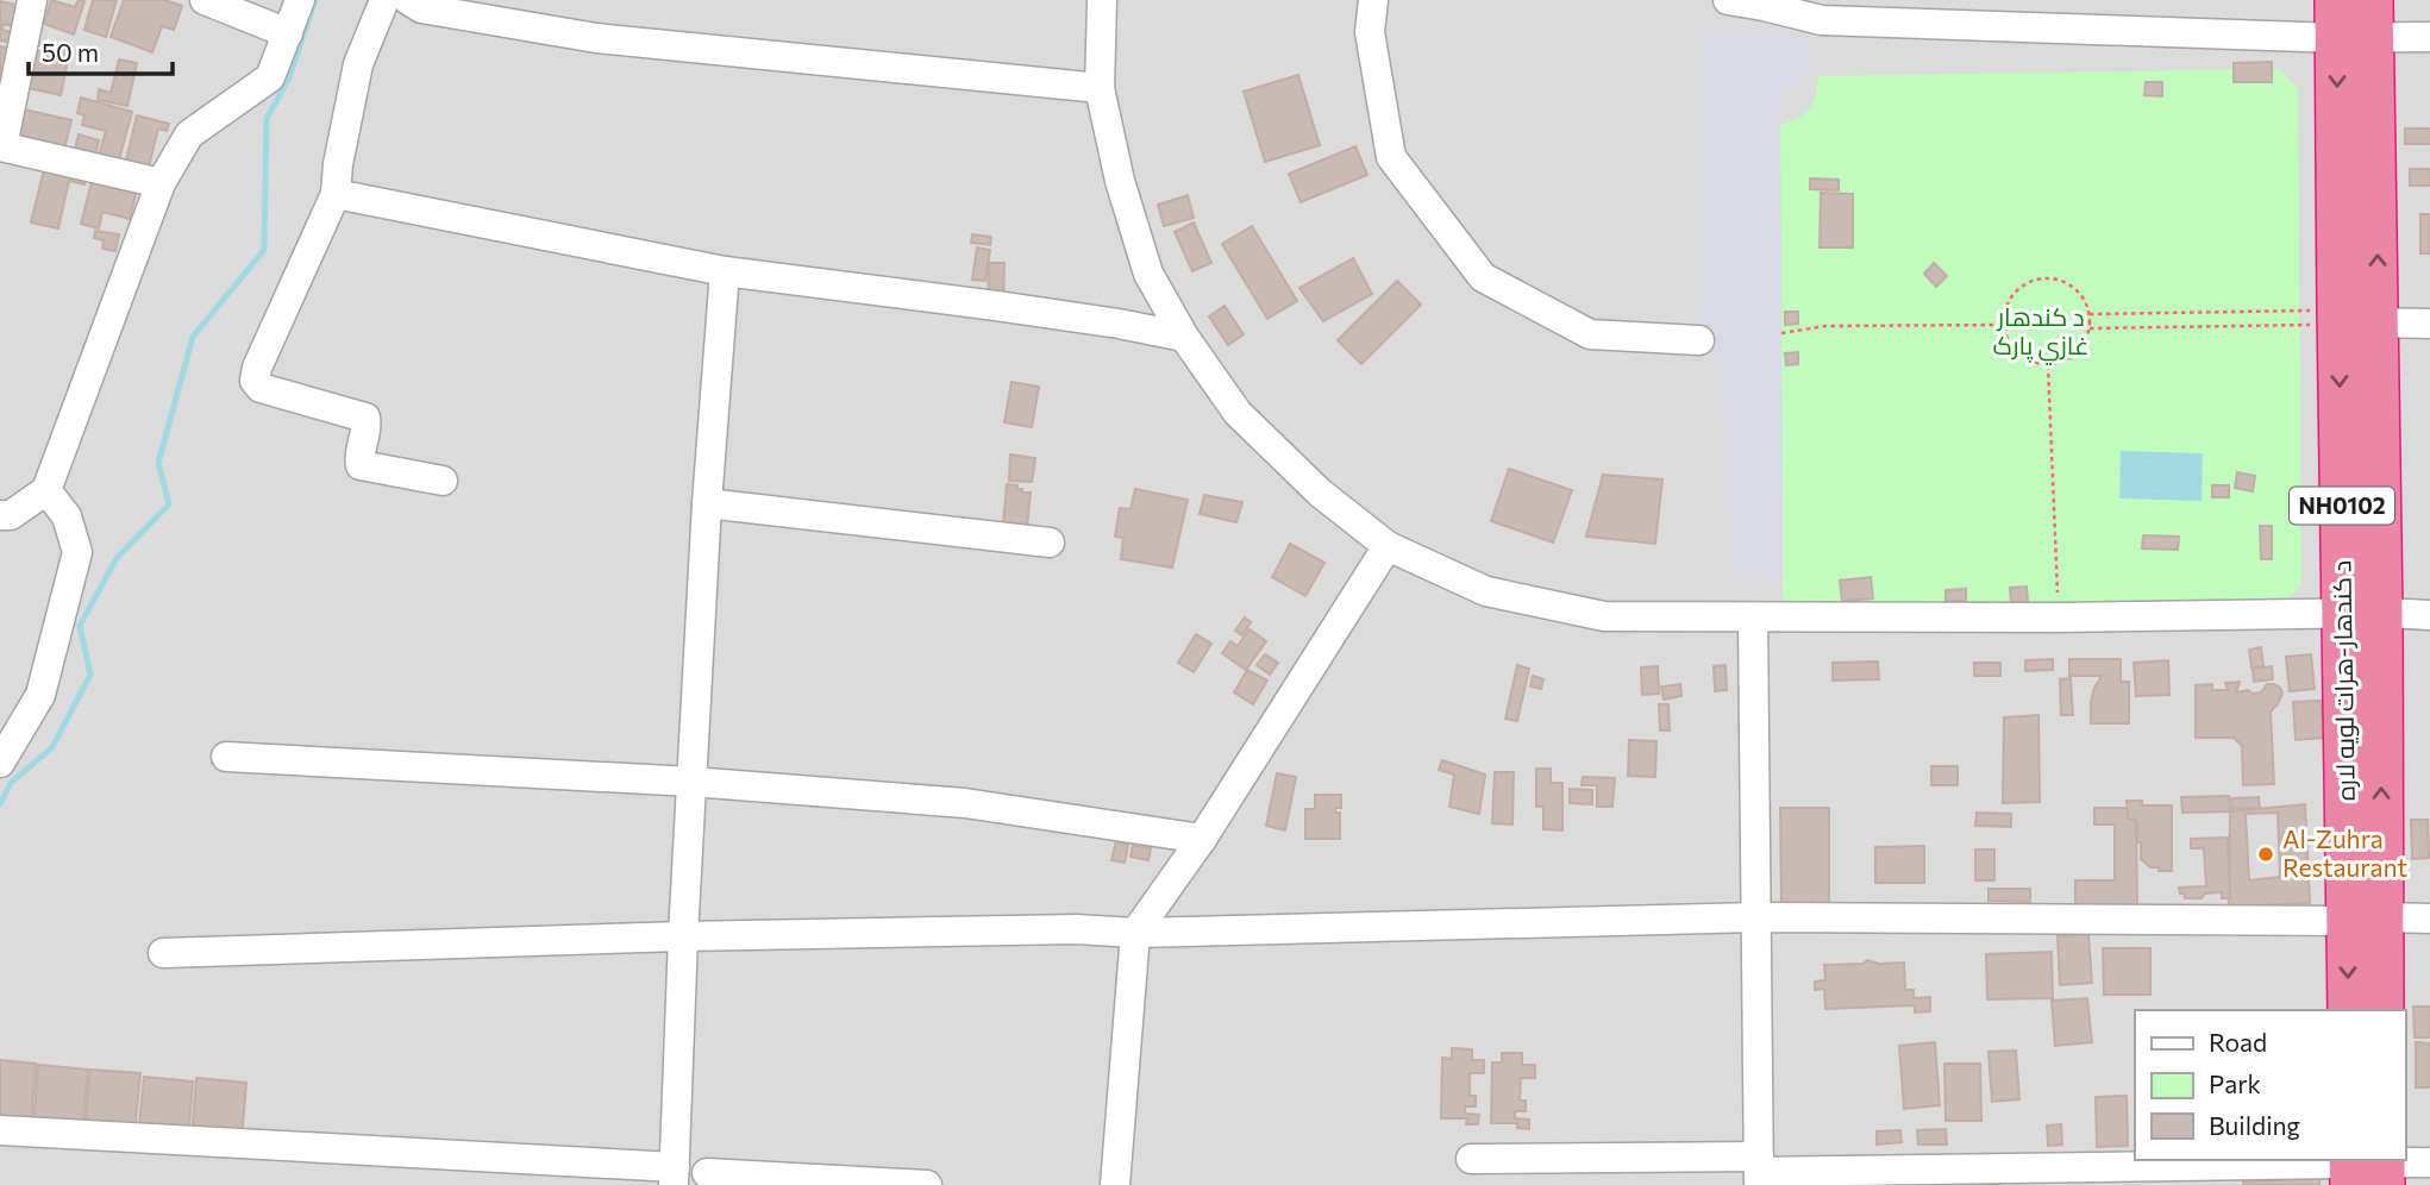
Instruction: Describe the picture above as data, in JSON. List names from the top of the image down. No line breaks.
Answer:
{"streets":{"highway":["NH0102","د کندهار-هرات لويه لاره"]},"parks":["د کندهار غازي پارک"],"places":["Al-Zuhra Restaurant"],"legend":["Road","Park","Building"],"scale_bar":"50 m"}
